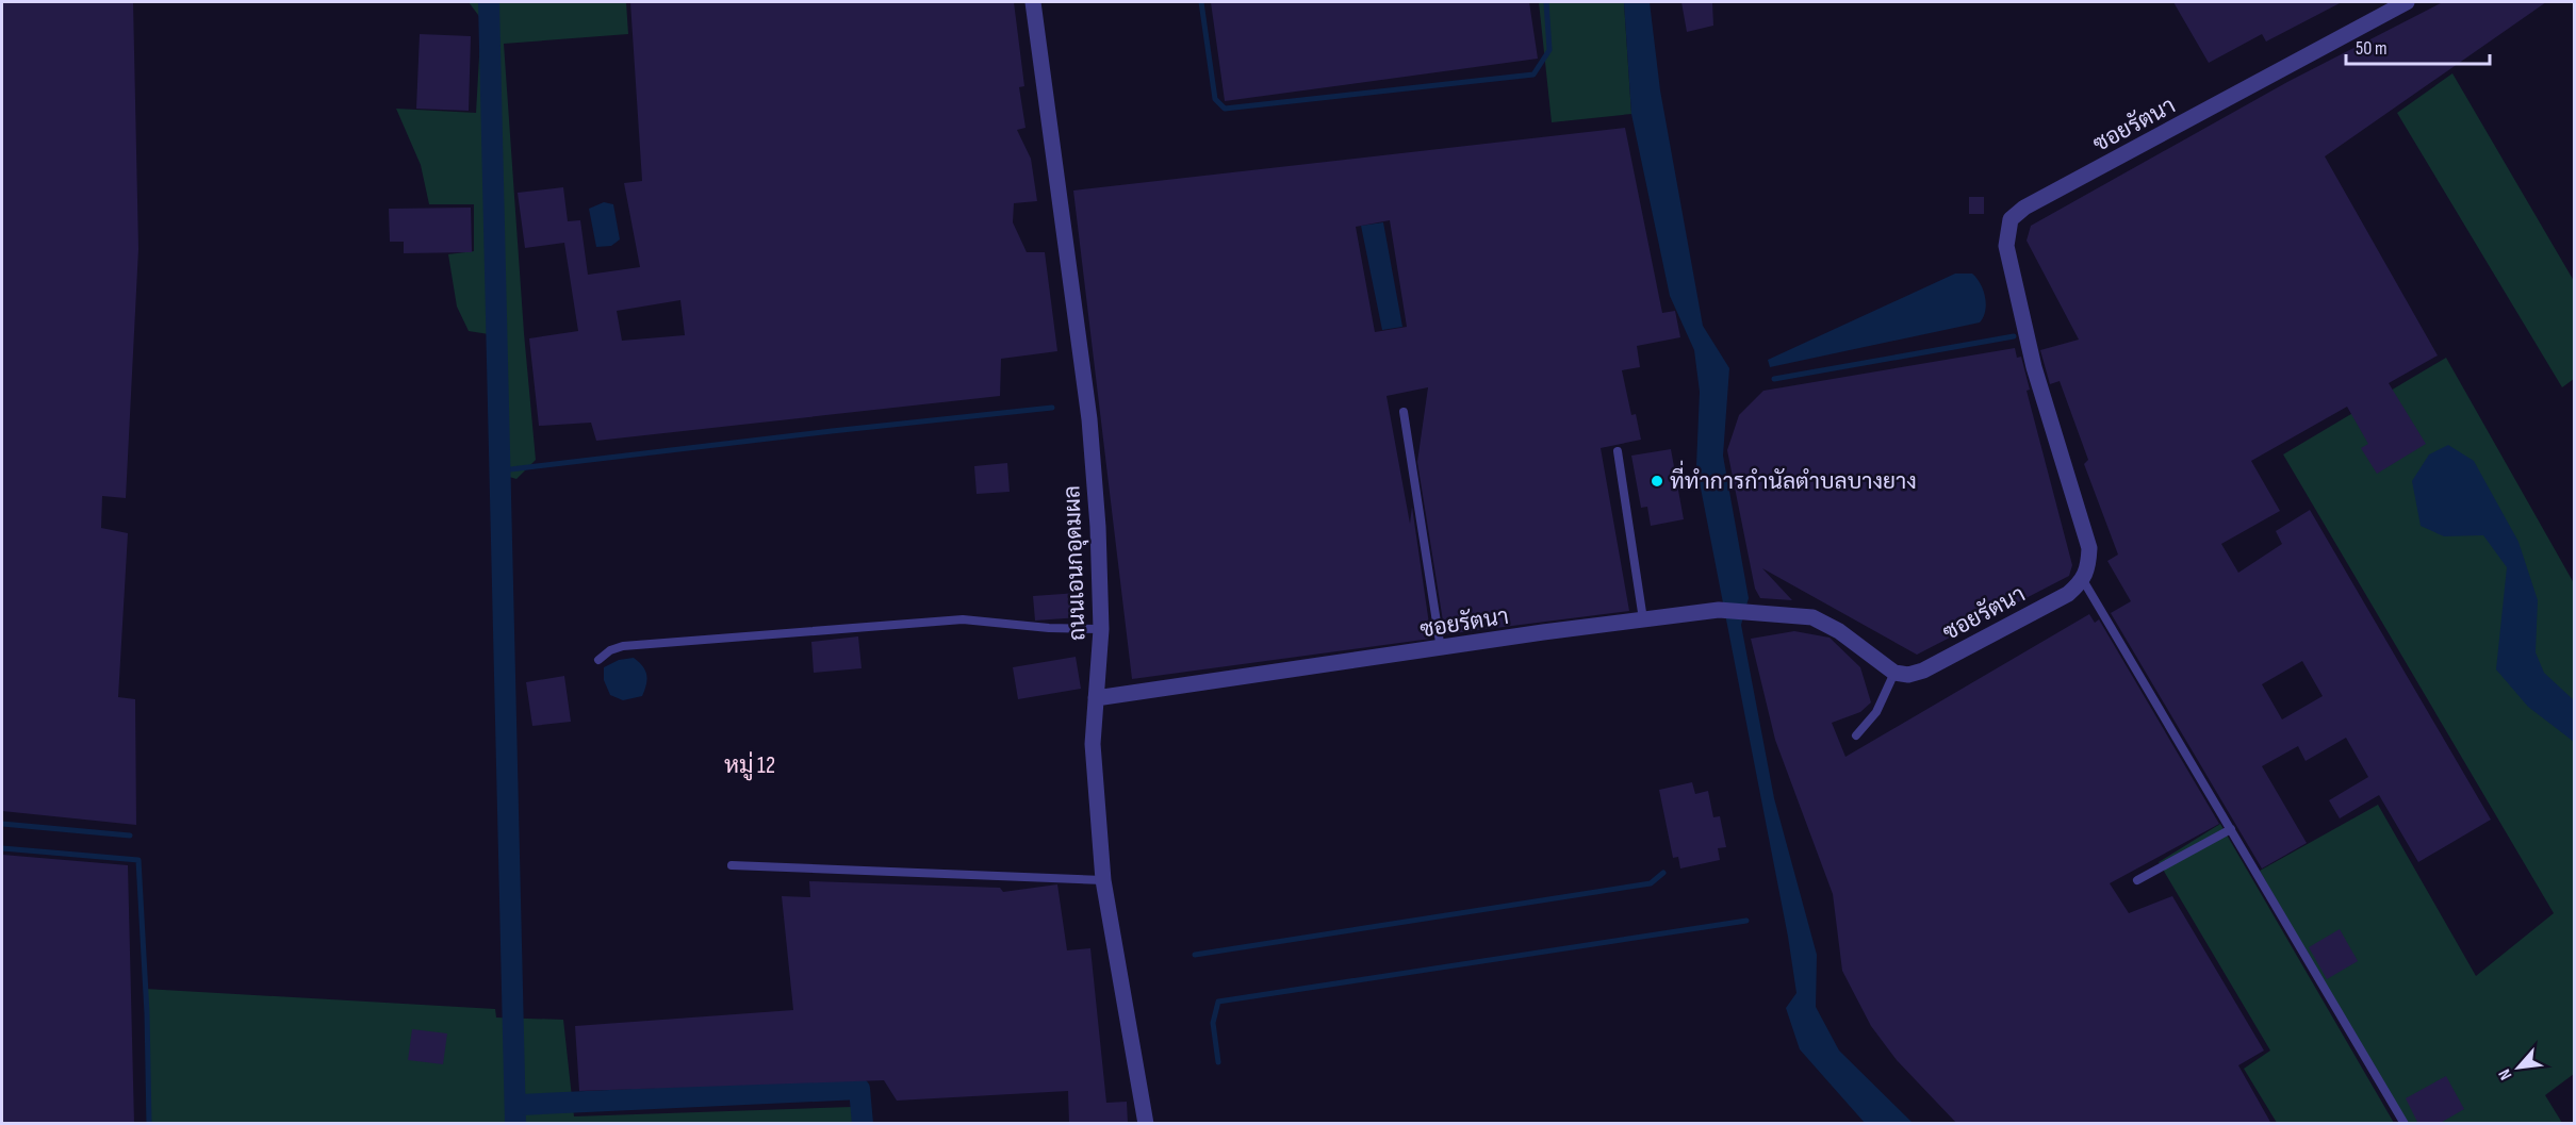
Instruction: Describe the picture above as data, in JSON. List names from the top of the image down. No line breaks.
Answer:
{"streets":{"street":["ซอยรัตนา","ถนนเอนกอุดมผล"]},"crossings":[["ซอยรัตนา","ถนนเอนกอุดมผล"]],"districts":["หมู่ 12"],"places":["ที่ทำการกำนัลตำบลบางยาง"],"scale_bar":"50 m","north":"bottom left"}
